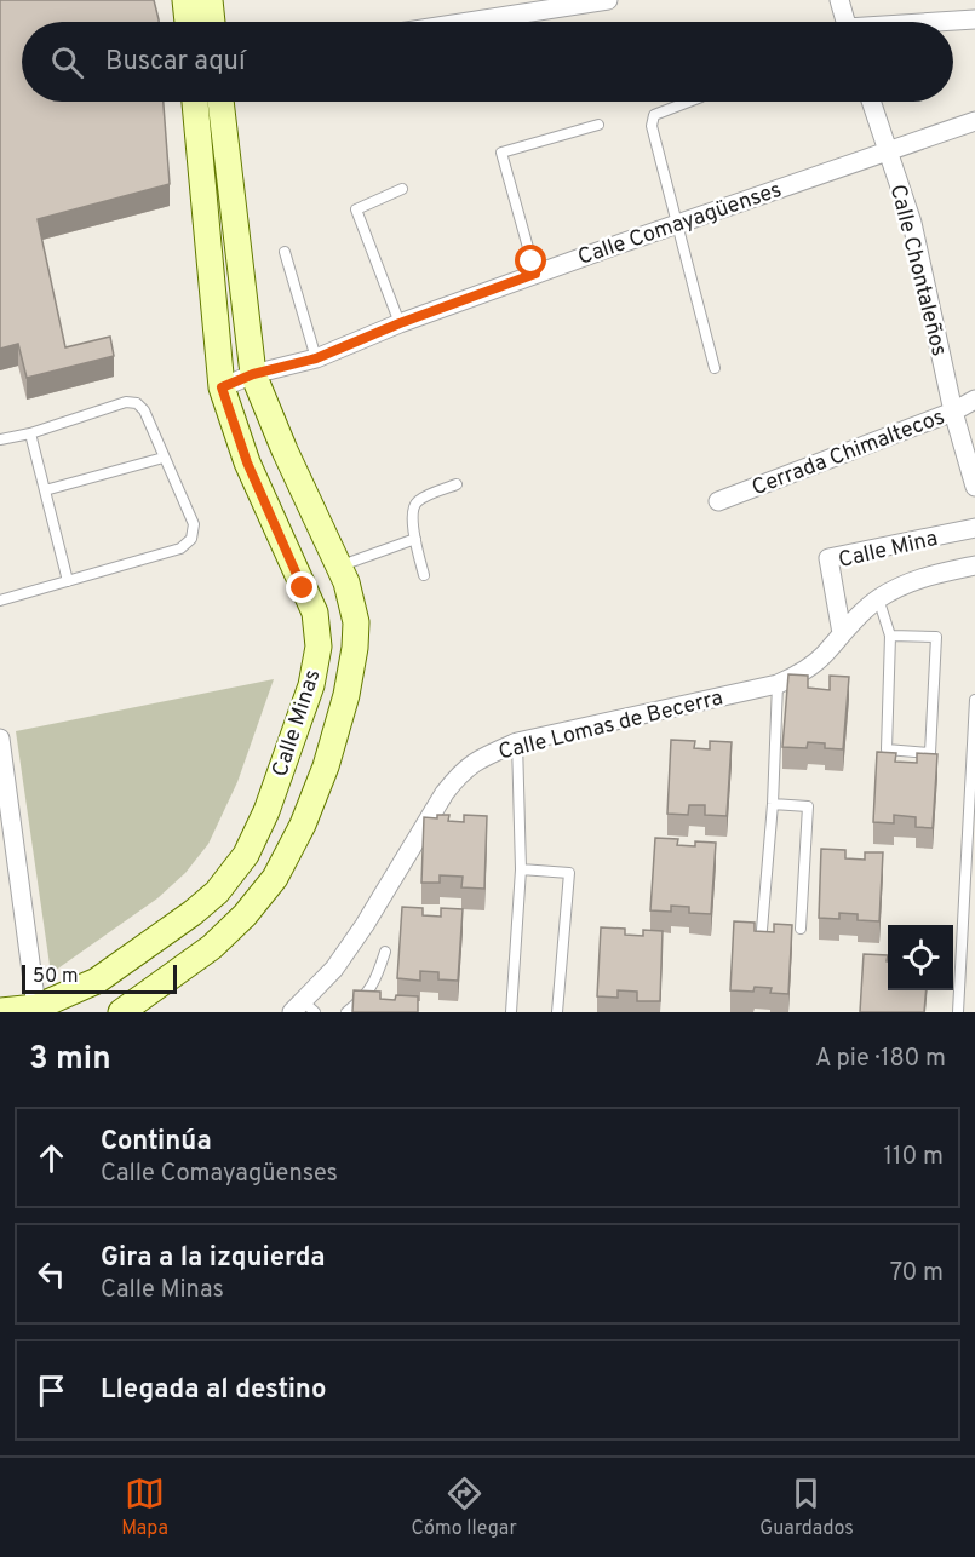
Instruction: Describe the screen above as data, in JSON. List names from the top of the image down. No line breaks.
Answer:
{"streets":{"street":["Calle Comayagüenses","Calle Chontaleños","Cerrada Chimaltecos","Calle Mina","Calle Minas","Calle Lomas de Becerra"]},"crossings":[["Calle Comayagüenses","Calle Chontaleños"],["Calle Comayagüenses","Calle Minas"],["Calle Chontaleños","Cerrada Chimaltecos"],["Calle Mina","Calle Lomas de Becerra"]],"scale_bar":"50 m","page":{"search":"Buscar aquí","scale":"50 m","heading":["3 min","A pie · 180 m"],"list":[["Continúa","Calle Comayagüenses","110 m"],["Gira a la izquierda","Calle Minas","70 m"],"Llegada al destino"],"nav":["Mapa","Cómo llegar","Guardados"]}}
